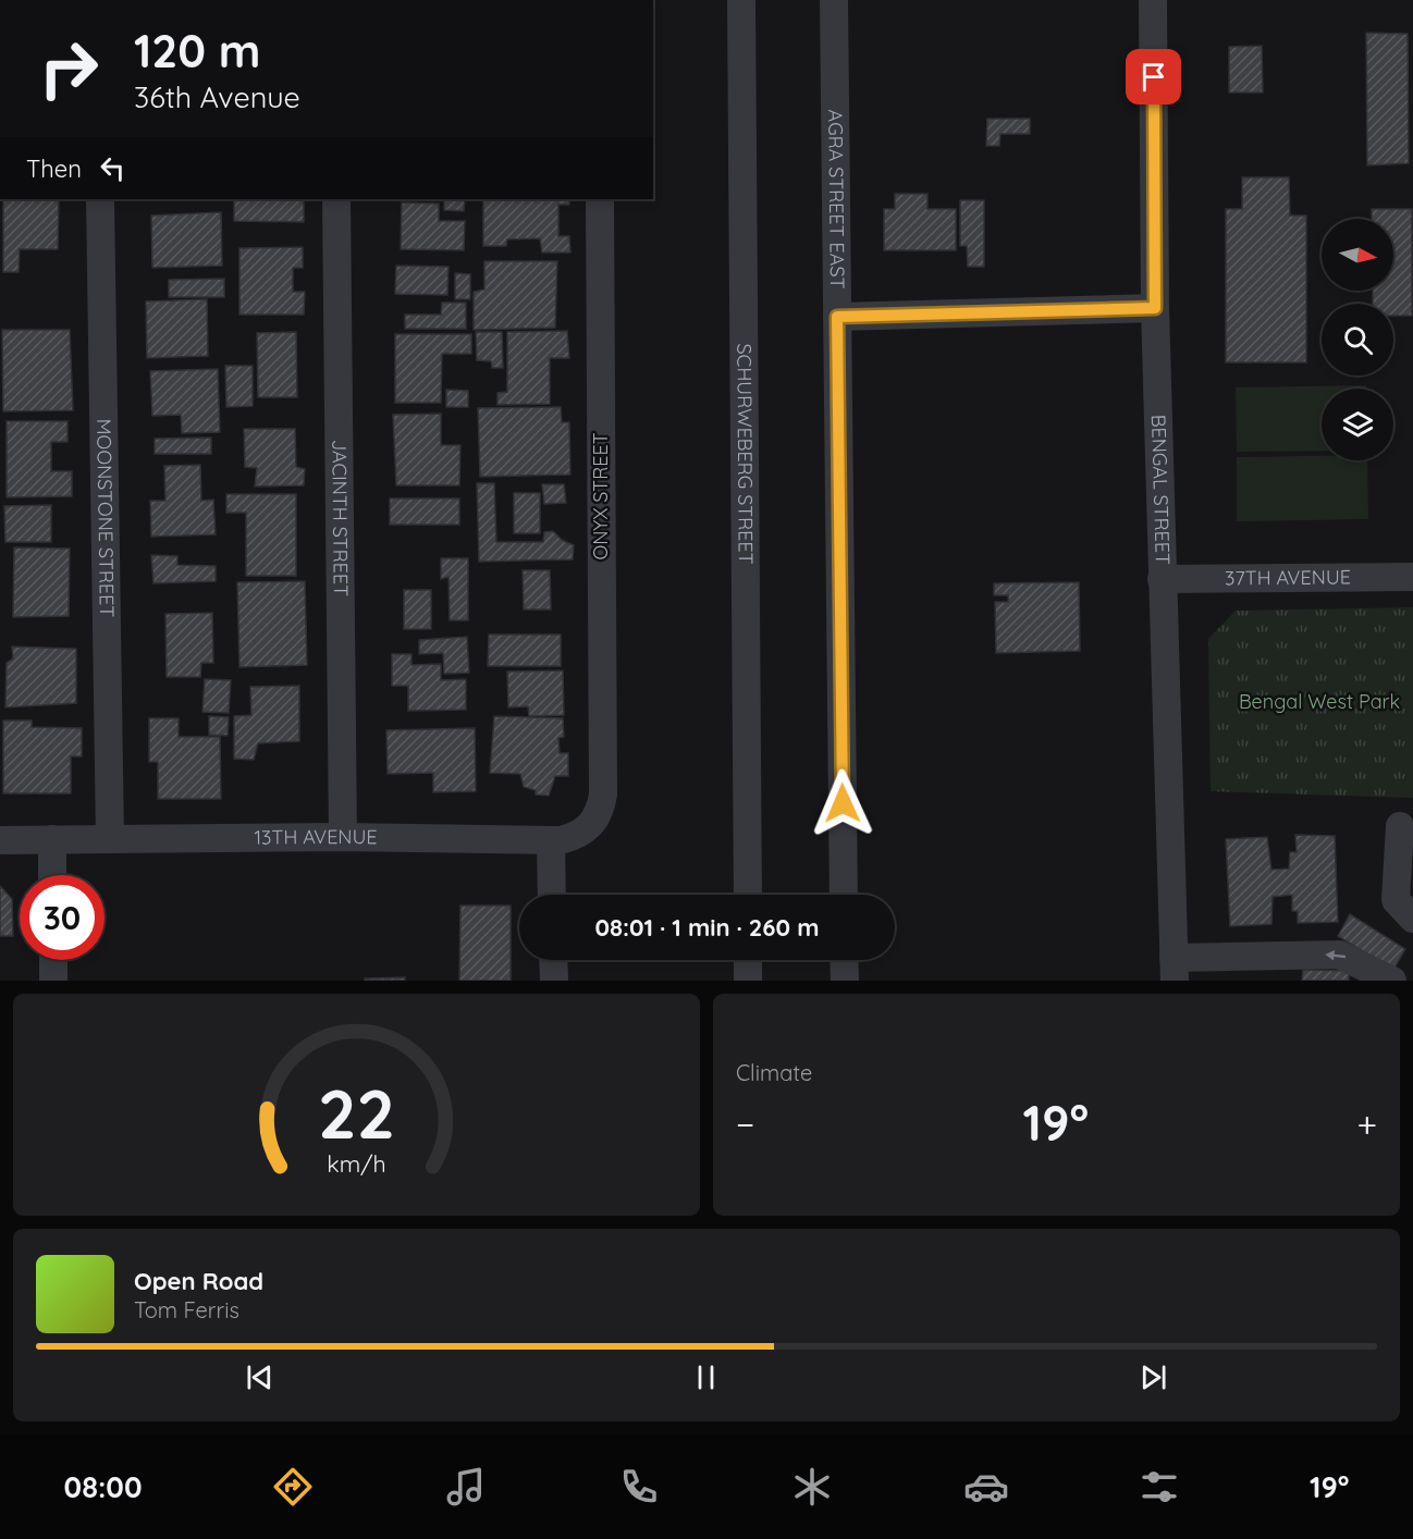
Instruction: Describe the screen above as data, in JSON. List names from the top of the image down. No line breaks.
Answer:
{"streets":{"street":["AGRA STREET EAST","SCHURWEBERG STREET","BENGAL STREET","ONYX STREET","JACINTH STREET","MOONSTONE STREET","37TH AVENUE","13TH AVENUE"]},"crossings":[["BENGAL STREET","37TH AVENUE"],["ONYX STREET","13TH AVENUE"],["JACINTH STREET","13TH AVENUE"],["MOONSTONE STREET","13TH AVENUE"]],"parks":["Bengal West Park"],"north":"right","page":{"turn":["120 m","36th Avenue"],"then":"Then","limit":"30","trip":"08:01 · 1 min · 260 m","tile":"Climate","heat":["−","19°","+"],"song":["Open Road","Tom Ferris"],"tabs":["08:00","19°"],"gauge":["22","km/h"]}}
